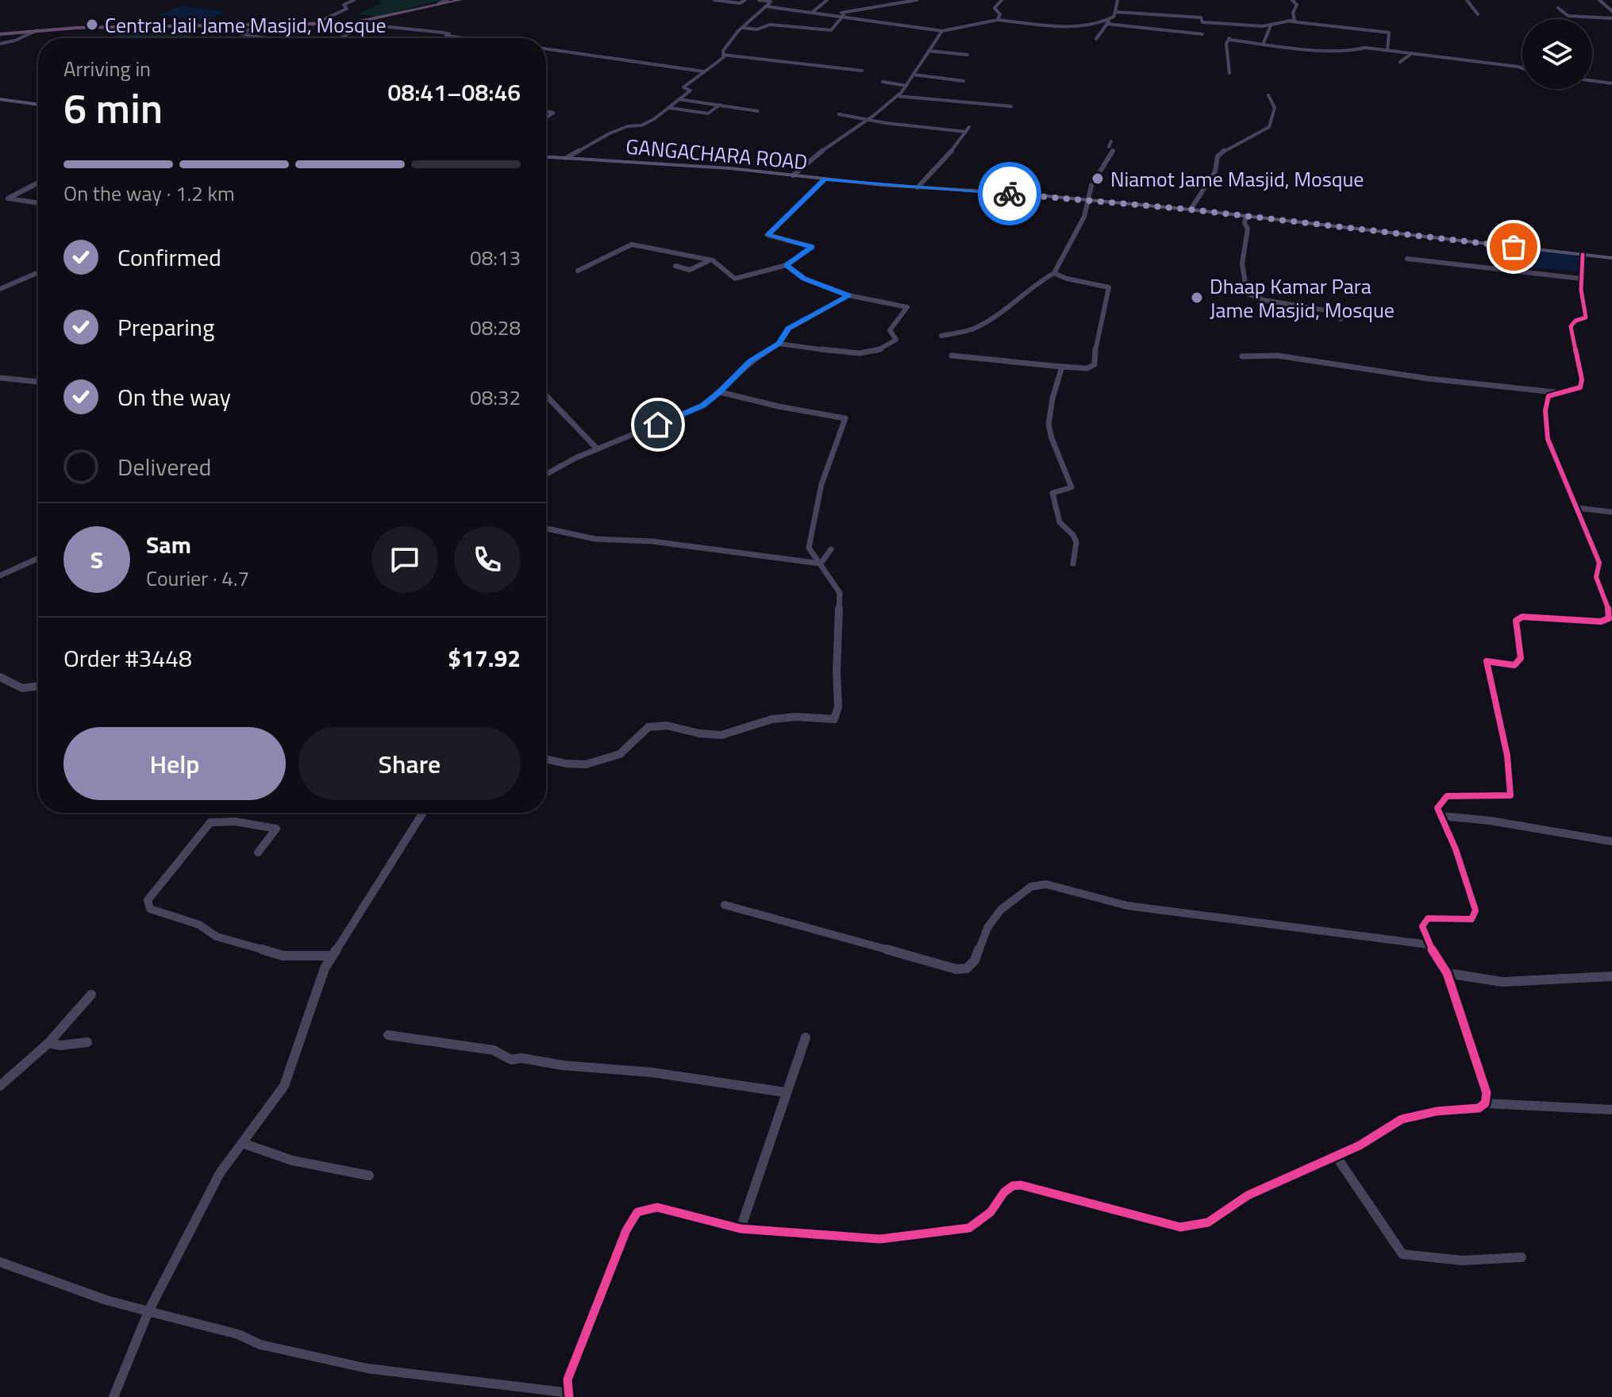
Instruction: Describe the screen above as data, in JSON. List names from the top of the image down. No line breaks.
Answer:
{"streets":{"main road":["GANGACHARA ROAD"]},"places":["Central Jail Jame Masjid, Mosque","Niamot Jame Masjid, Mosque","Dhaap Kamar Para Jame Masjid, Mosque"],"page":{"heading":["6 min","Arriving in","08:41–08:46"],"panel":["Sam","Courier · 4.7","Order #3448","$17.92"],"bar":"On the way · 1.2 km","list":[["Confirmed","08:13"],["Preparing","08:28"],["On the way","08:32"],"Delivered"],"round":"S","buttons":["Help","Share"]}}
